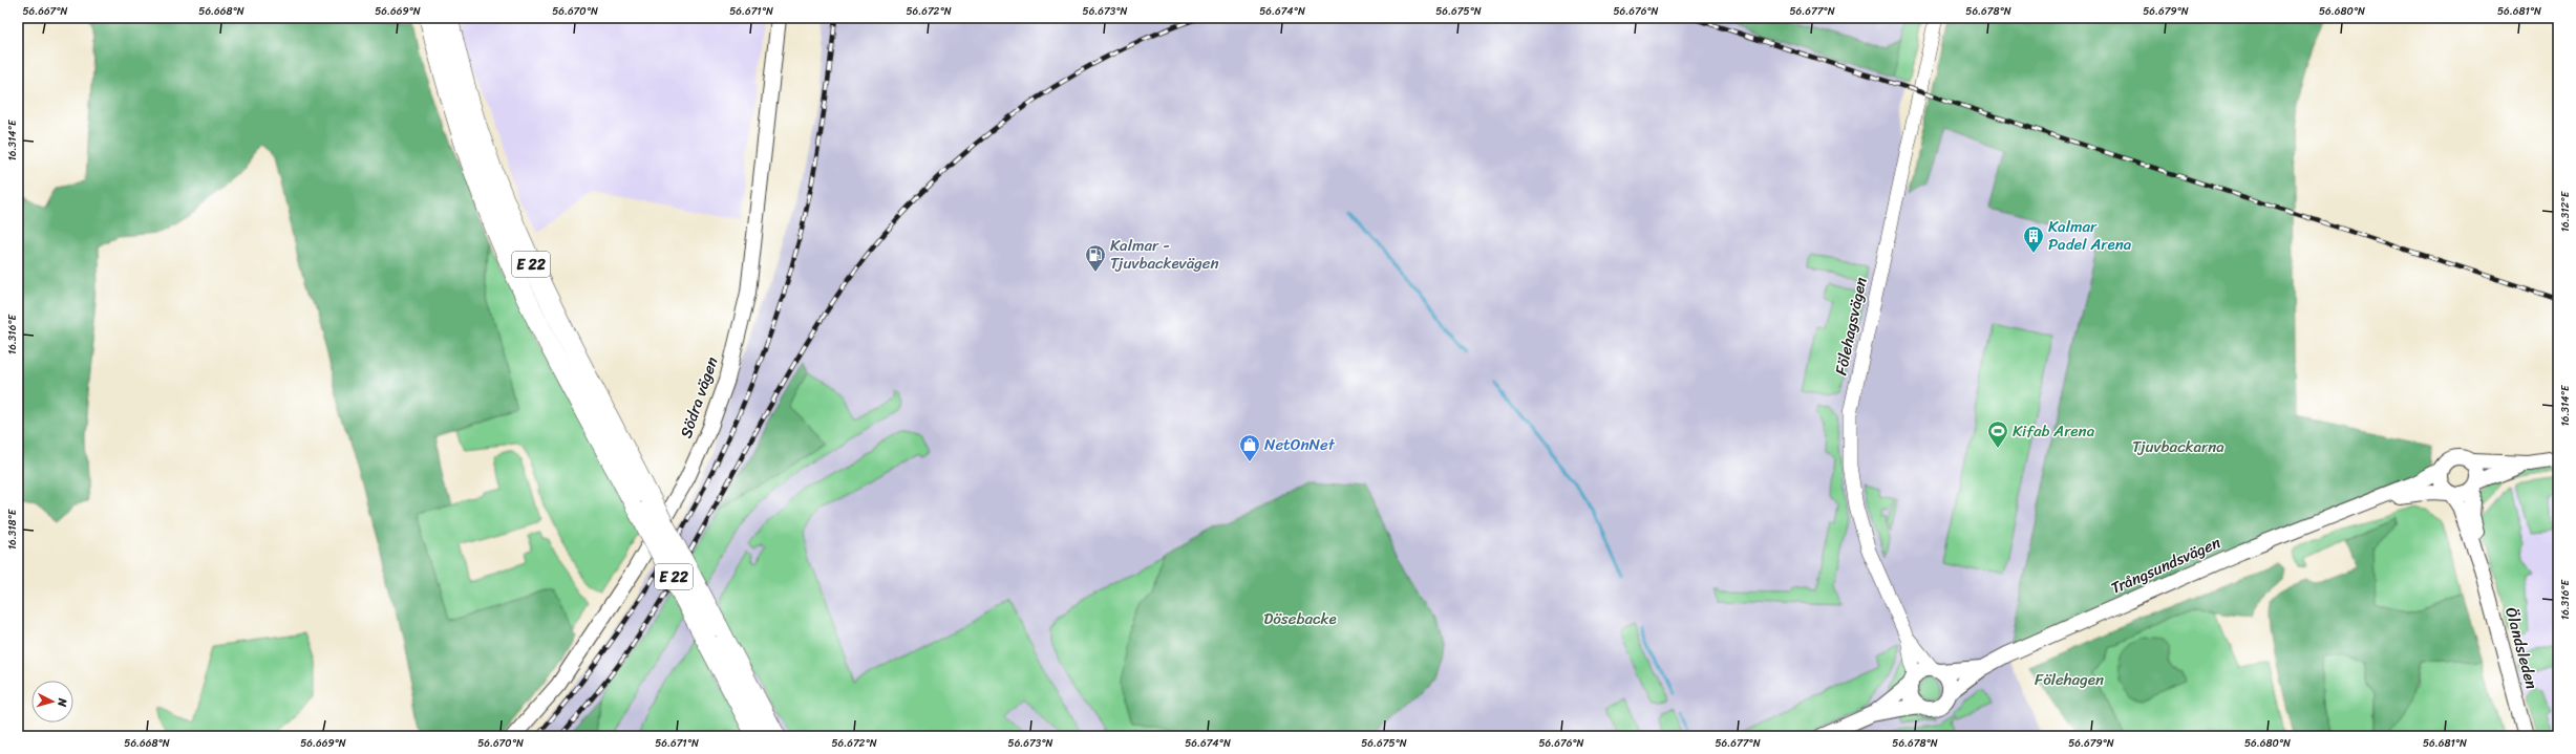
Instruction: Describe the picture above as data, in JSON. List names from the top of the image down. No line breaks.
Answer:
{"streets":{"highway":["E 22"],"main road":["Södra vägen","Trångsundsvägen","Ölandsleden"],"street":["Fölehagsvägen"]},"crossings":[["Fölehagsvägen","Trångsundsvägen"],["Trångsundsvägen","Ölandsleden"]],"parks":["Tjuvbackarna","Dösebacke","Fölehagen"],"places":{"building":["Kalmar Padel Arena"],"fuel station":["Kalmar - Tjuvbackevägen"],"sports":["Kifab Arena"],"shop":["NetOnNet"]},"north":"right","coordinates":["56.667°N","56.668°N","56.669°N","56.670°N","56.671°N","56.672°N","56.673°N","56.674°N","56.675°N","56.676°N","56.677°N","56.678°N","56.679°N","56.680°N","56.681°N","16.314°E","16.312°E","16.316°E","16.318°E"]}
